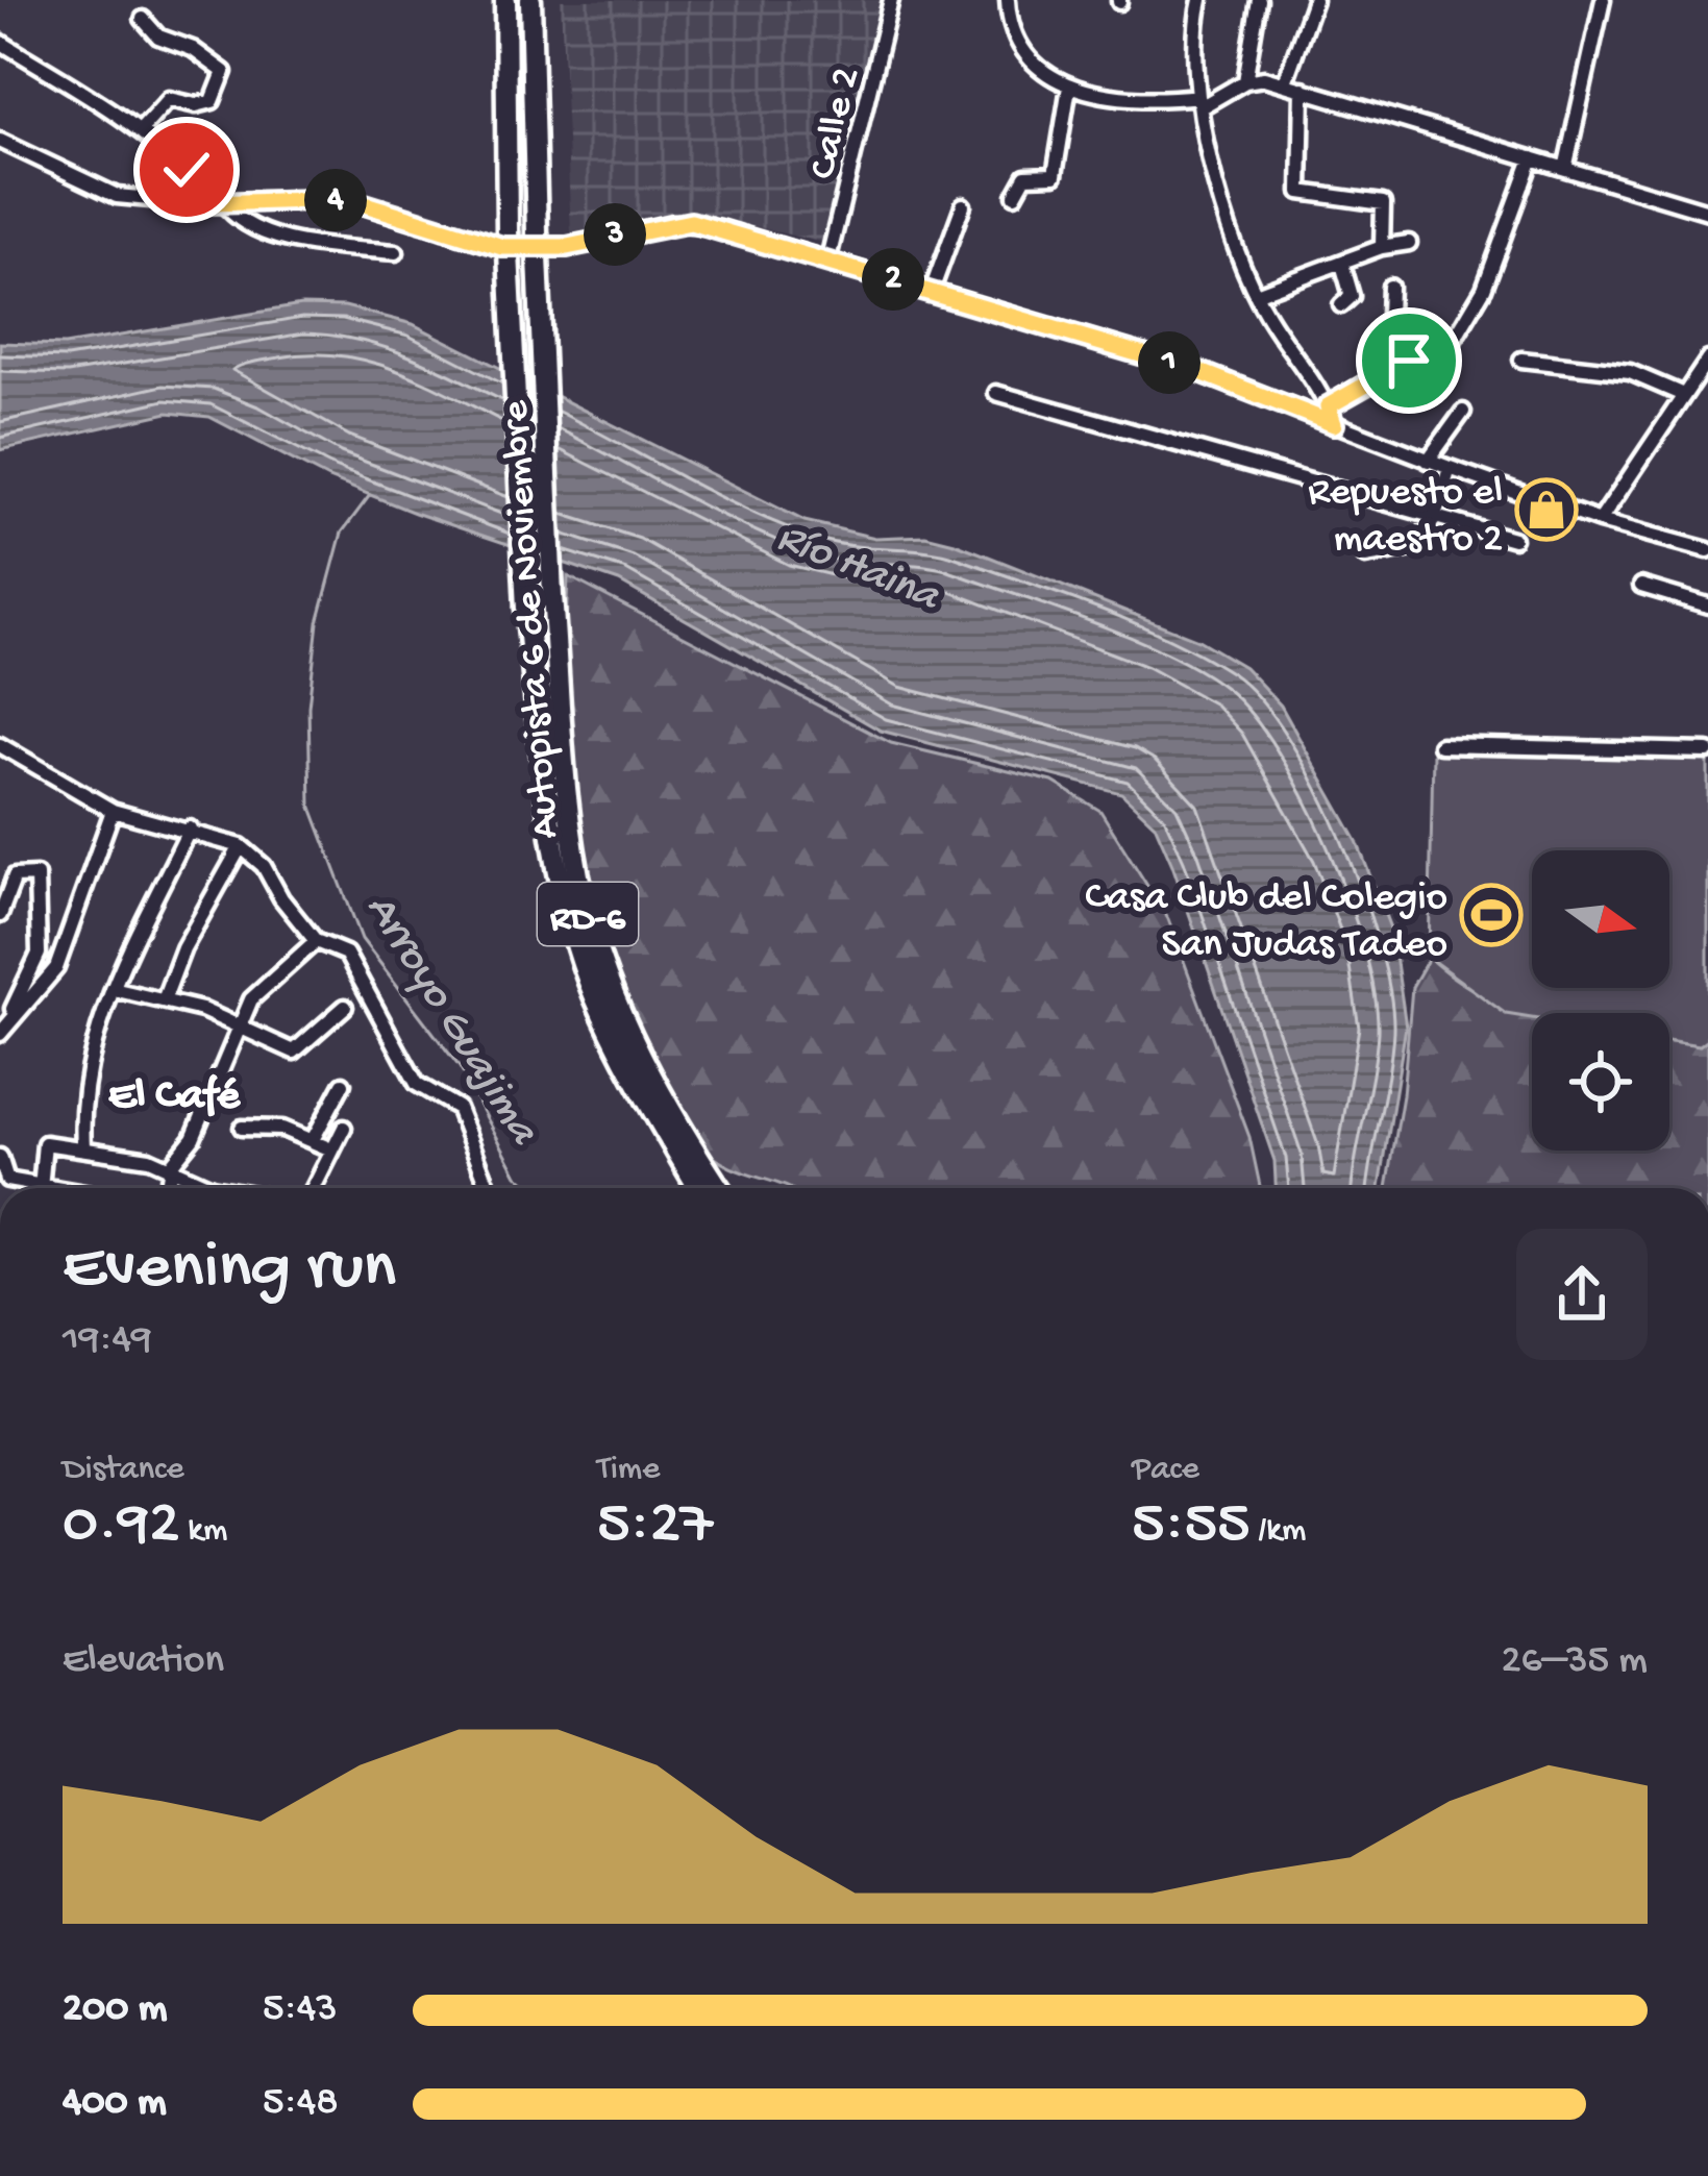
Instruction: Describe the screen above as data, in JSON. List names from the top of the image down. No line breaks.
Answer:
{"streets":{"highway":["Autopista 6 de Noviembre","RD-6"],"street":["Calle 2"]},"districts":["El Café"],"water":["Río Haina","Arroyo Guajima"],"places":{"shop":["Repuesto el maestro 2"],"sports":["Casa Club del Colegio San Judas Tadeo"]},"north":"right","page":{"pins":["4","3","2","1"],"heading":["Evening run","19:49"],"stats":[["Distance","0.92 km"],["Time","5:27"],["Pace","5:55 /km"]],"chart":["Elevation","26–35 m"],"list":[{"name":"200 m","note":"5:43"},{"name":"400 m","note":"5:48"}]}}
